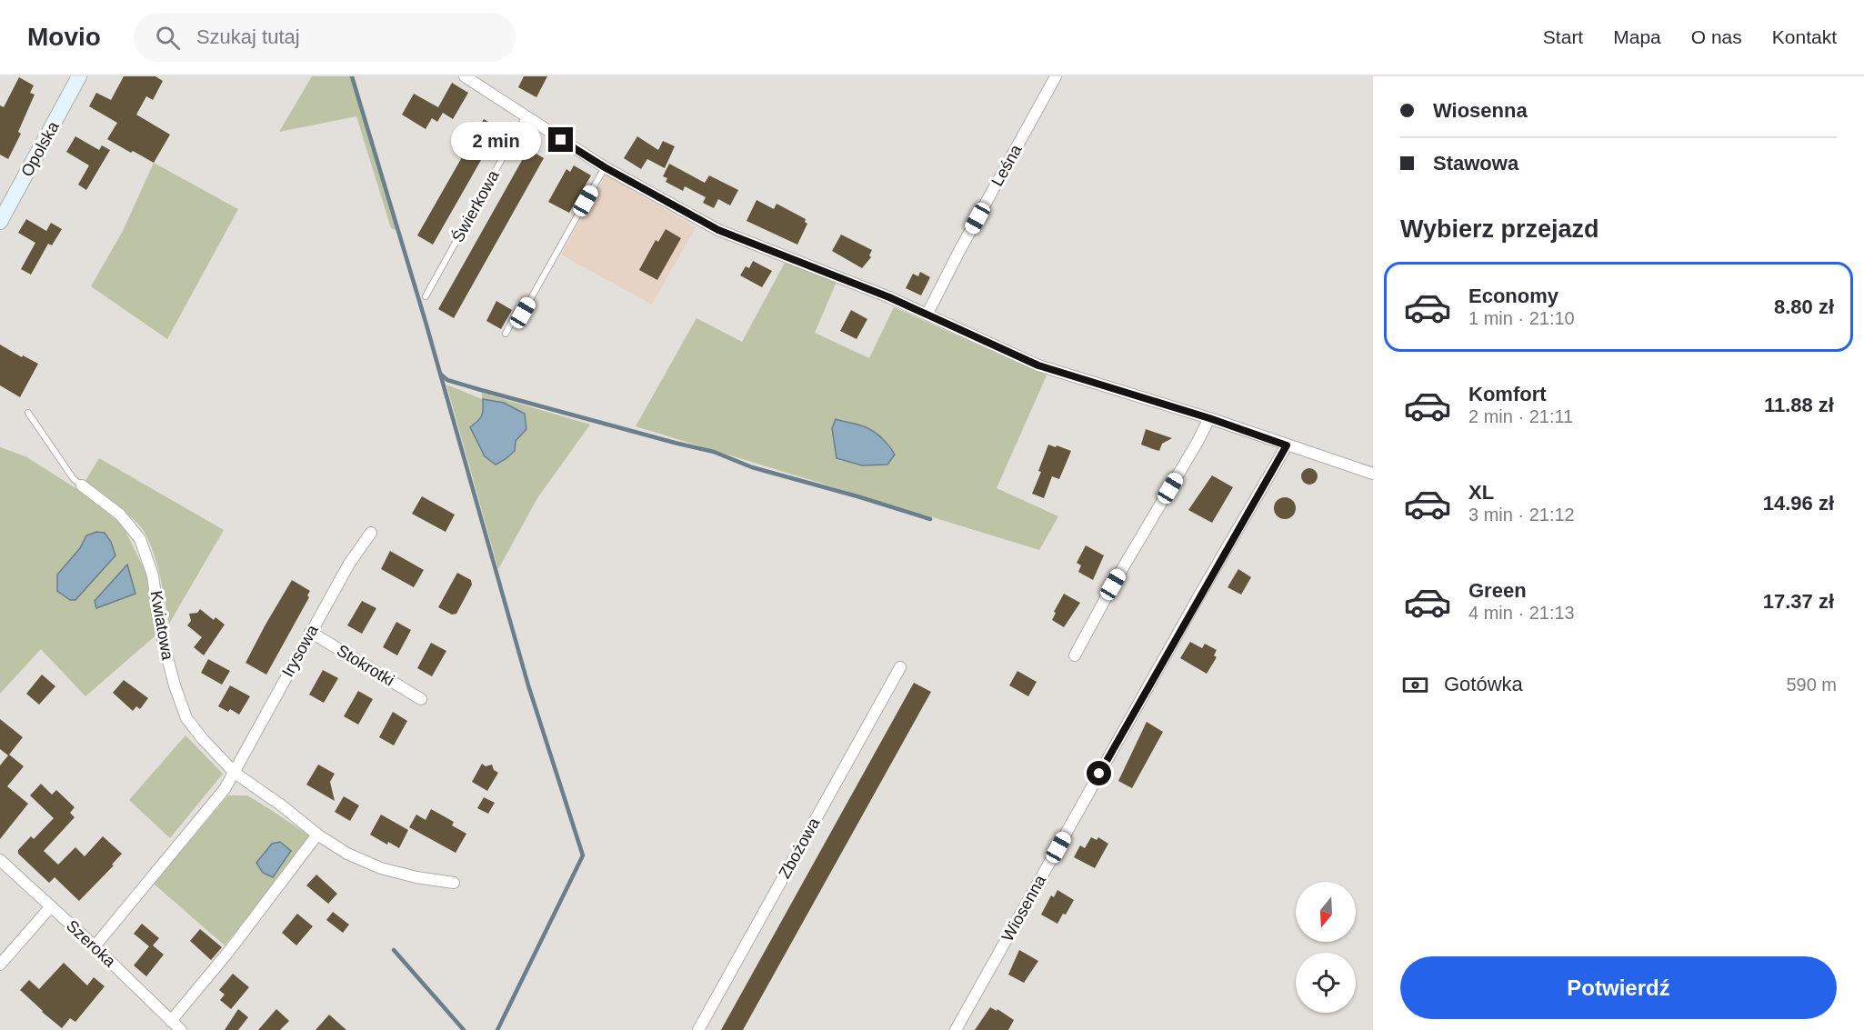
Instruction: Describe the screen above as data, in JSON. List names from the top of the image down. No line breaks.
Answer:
{"streets":{"main road":["Opolska"],"street":["Leśna","Kwiatowa","Irysowa","Stokrotki","Zbożowa","Wiosenna","Szeroka"],"lane":["Świerkowa"]},"crossings":[["Kwiatowa","Irysowa"],["Irysowa","Stokrotki"]],"north":"bottom","page":{"header":"Movio","search":"Szukaj tutaj","nav":["Start","Mapa","O nas","Kontakt"],"banner":["Wiosenna","Stawowa"],"bubble":"2 min","heading":"Wybierz przejazd","list":[{"name":"Economy","note":"1 min · 21:10","value":"8.80 zł"},{"name":"Komfort","note":"2 min · 21:11","value":"11.88 zł"},{"name":"XL","note":"3 min · 21:12","value":"14.96 zł"},{"name":"Green","note":"4 min · 21:13","value":"17.37 zł"}],"pay":["Gotówka","590 m"],"buttons":"Potwierdź"}}
